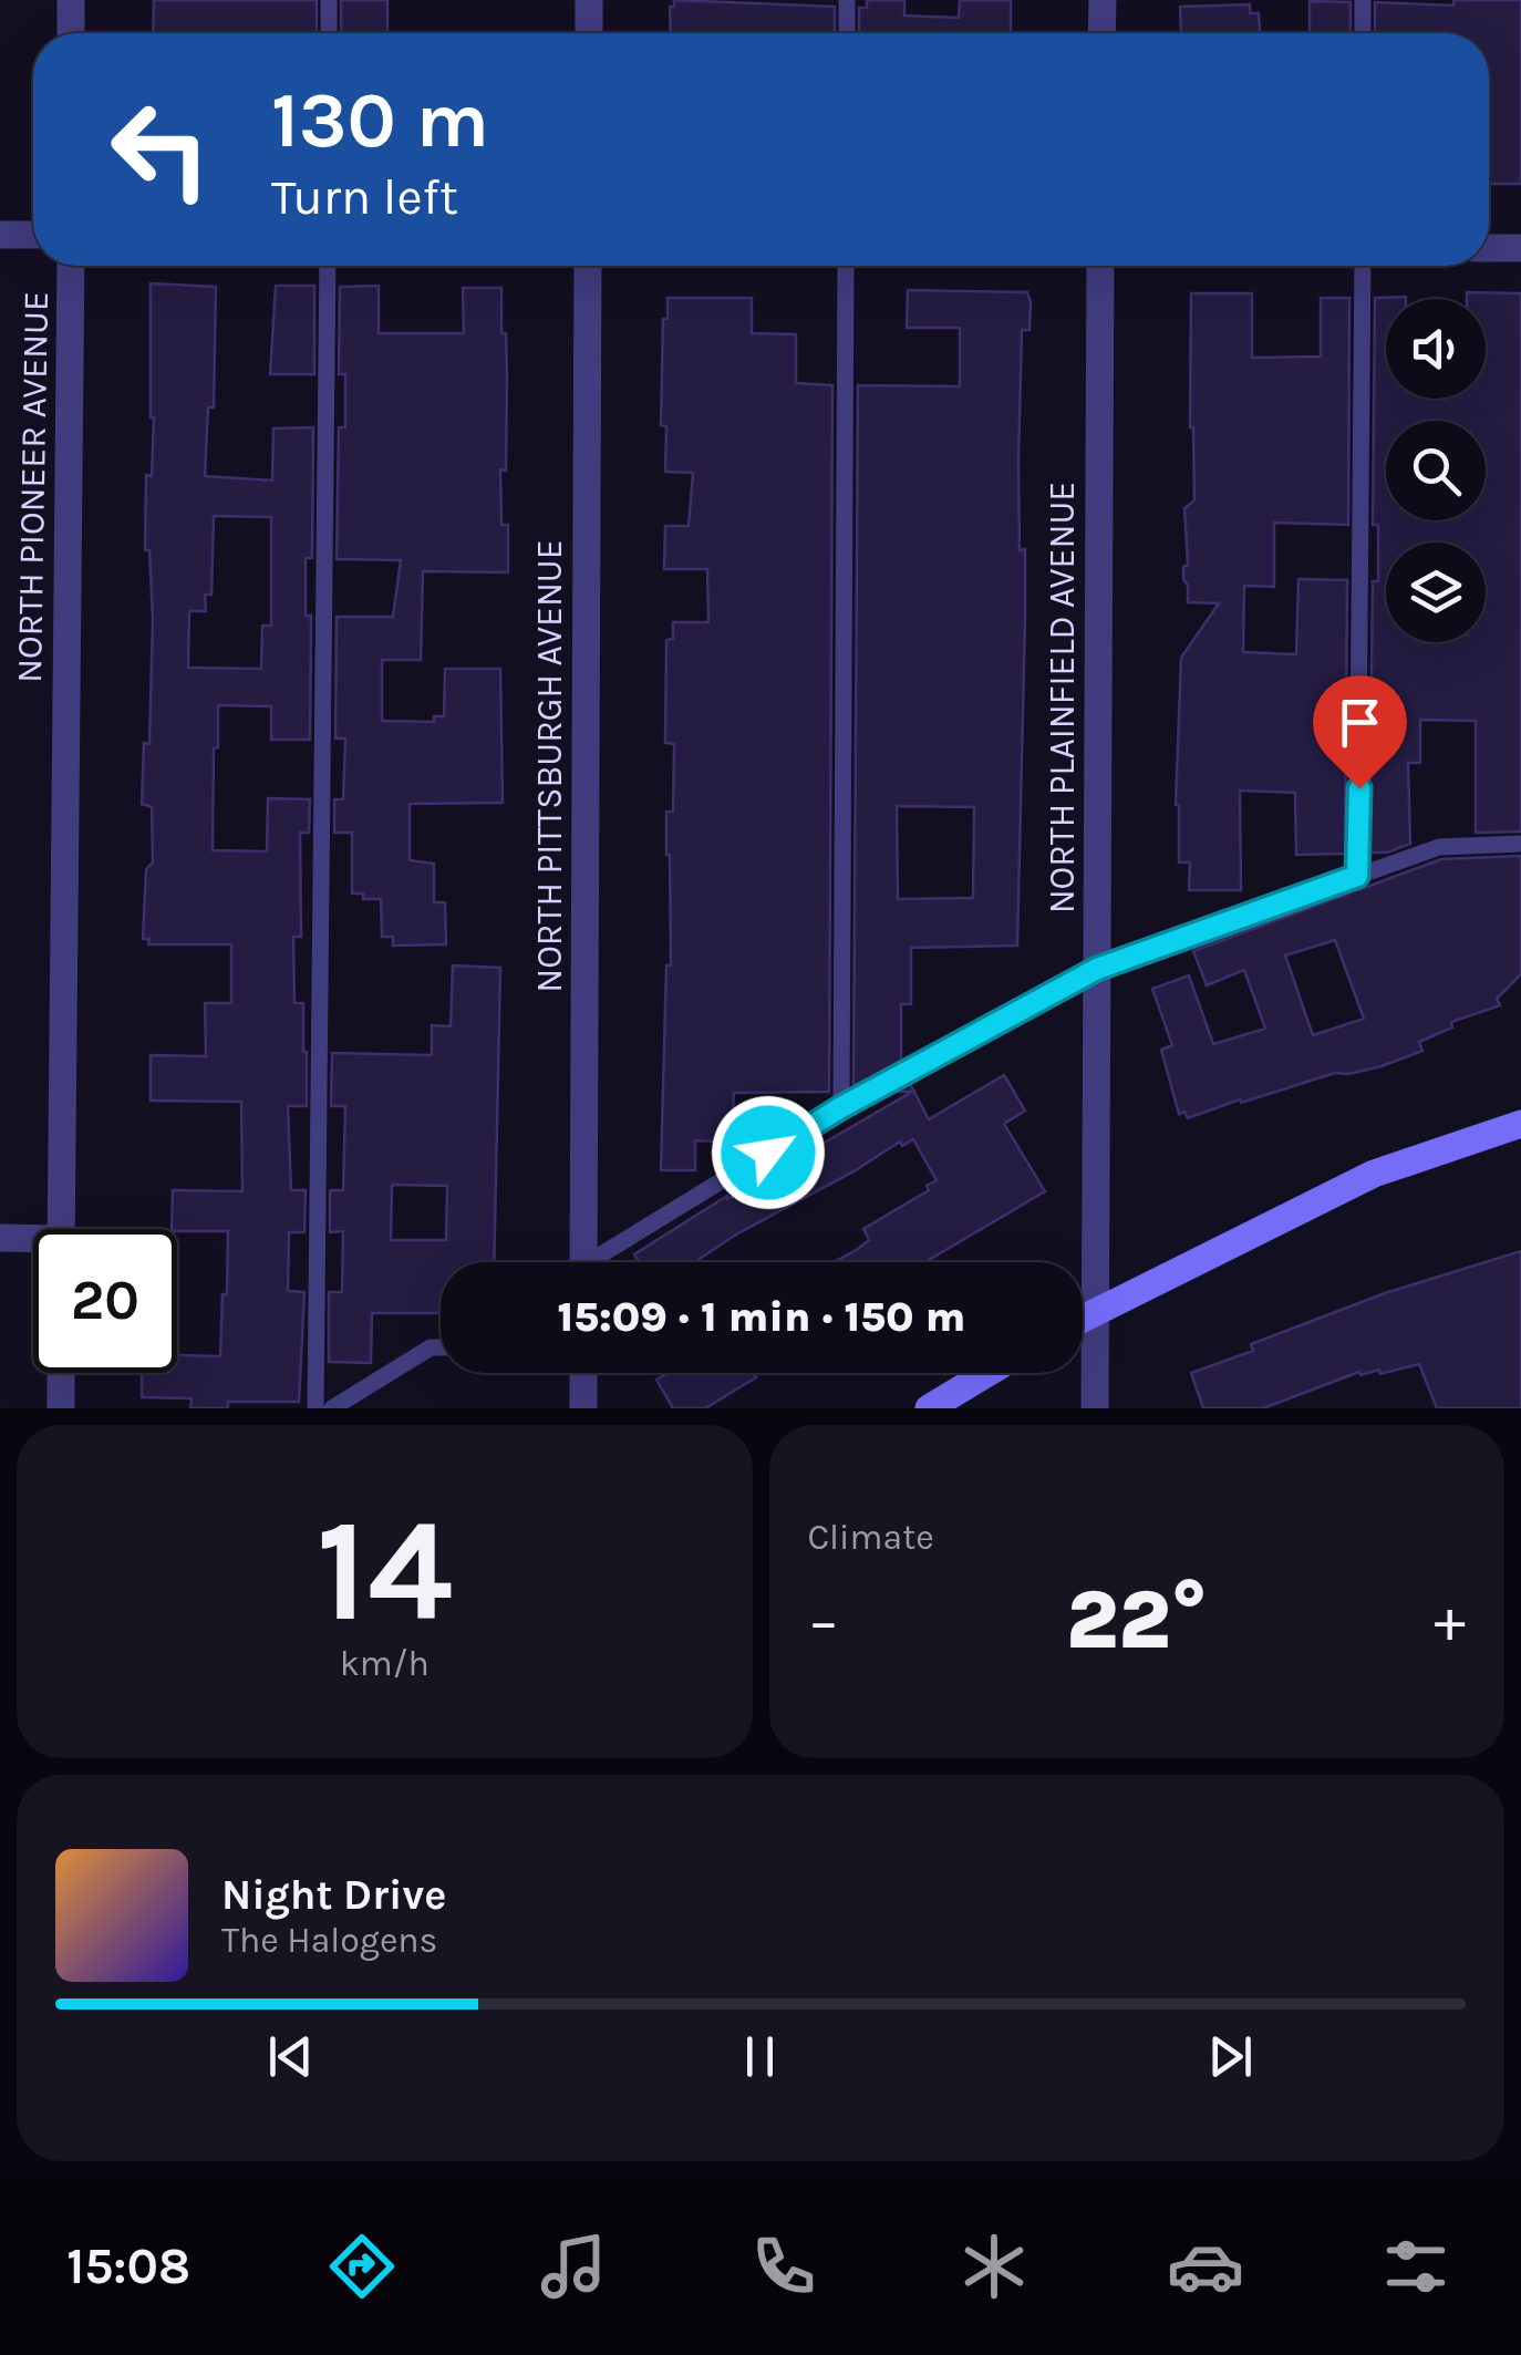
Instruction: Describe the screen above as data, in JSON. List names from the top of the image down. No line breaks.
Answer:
{"streets":{"street":["NORTH PIONEER AVENUE","NORTH PLAINFIELD AVENUE","NORTH PITTSBURGH AVENUE"]},"page":{"turn":["130 m","Turn left"],"limit":"20","trip":"15:09 · 1 min · 150 m","tile":[["14","km/h"],"Climate"],"heat":["−","22°","+"],"song":["Night Drive","The Halogens"],"tabs":"15:08"}}
